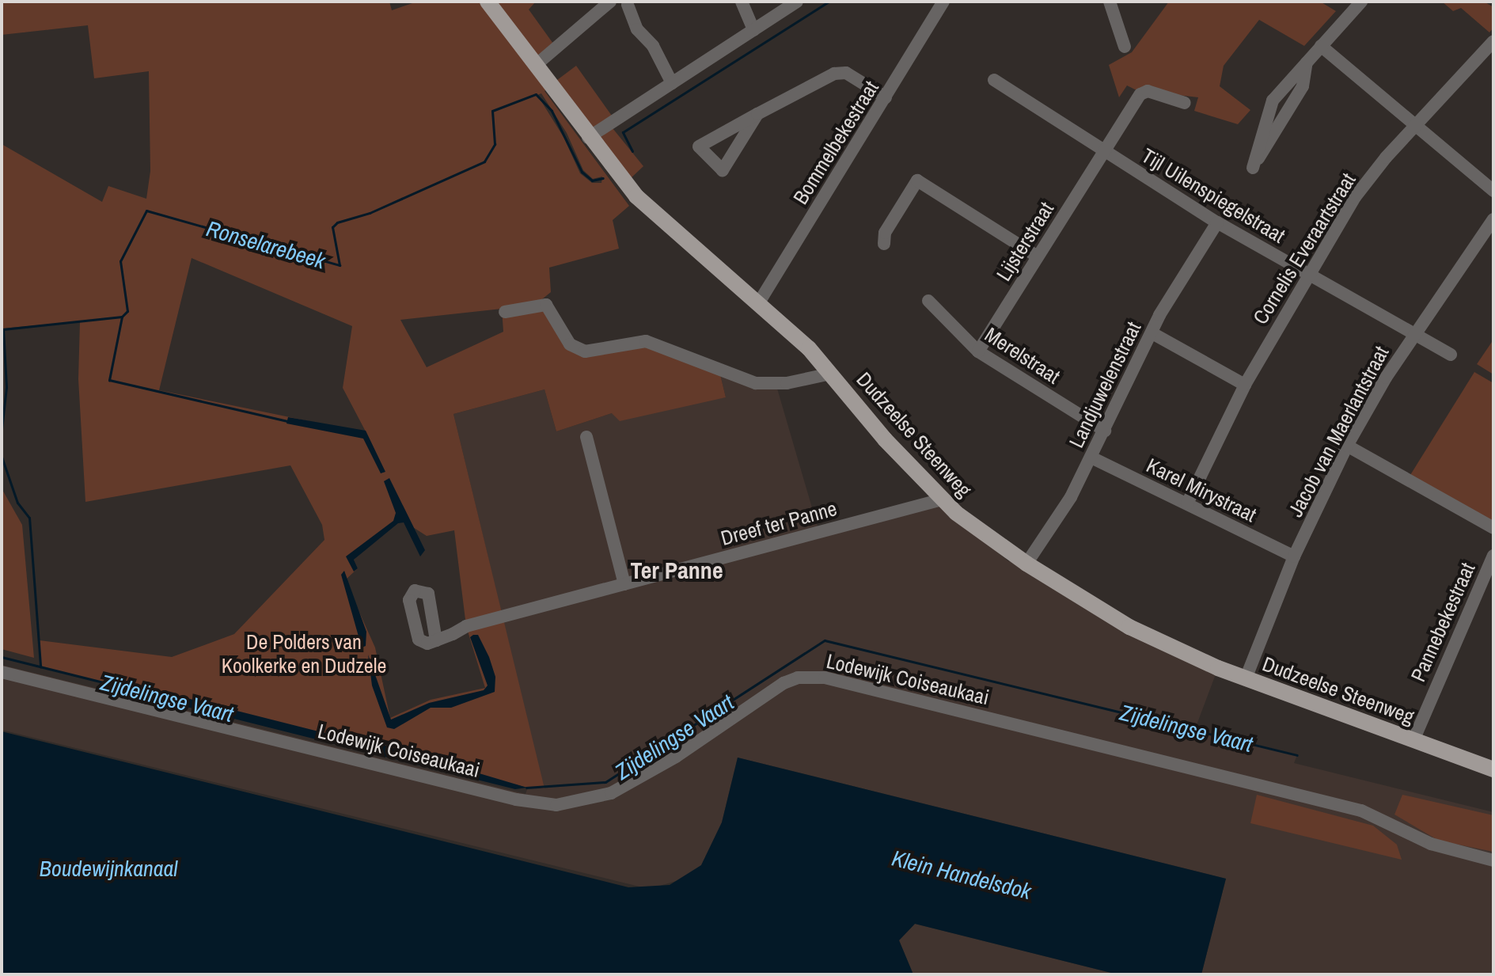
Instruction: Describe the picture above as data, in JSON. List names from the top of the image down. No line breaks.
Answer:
{"streets":{"main road":["Dudzeelse Steenweg"],"street":["Bommelbekestraat","Tijl Uilenspiegelstraat","Lijsterstraat","Cornelis Everaartstraat","Merelstraat","Landjuwelenstraat","Jacob van Maerlantstraat","Karel Mirystraat","Dreef ter Panne","Pannebekestraat","Lodewijk Coiseaukaai"]},"crossings":[["Bommelbekestraat","Dudzeelse Steenweg"],["Tijl Uilenspiegelstraat","Lijsterstraat"],["Tijl Uilenspiegelstraat","Cornelis Everaartstraat"],["Tijl Uilenspiegelstraat","Landjuwelenstraat"],["Tijl Uilenspiegelstraat","Jacob van Maerlantstraat"],["Lijsterstraat","Merelstraat"],["Cornelis Everaartstraat","Karel Mirystraat"],["Merelstraat","Landjuwelenstraat"],["Landjuwelenstraat","Dudzeelse Steenweg"],["Landjuwelenstraat","Karel Mirystraat"],["Jacob van Maerlantstraat","Dudzeelse Steenweg"],["Jacob van Maerlantstraat","Karel Mirystraat"],["Dudzeelse Steenweg","Dreef ter Panne"],["Dudzeelse Steenweg","Pannebekestraat"]],"districts":["Ter Panne"],"water":["Ronselarebeek","Zijdelingse Vaart","Boudewijnkanaal","Klein Handelsdok"],"parks":["De Polders van Koolkerke en Dudzele"]}
